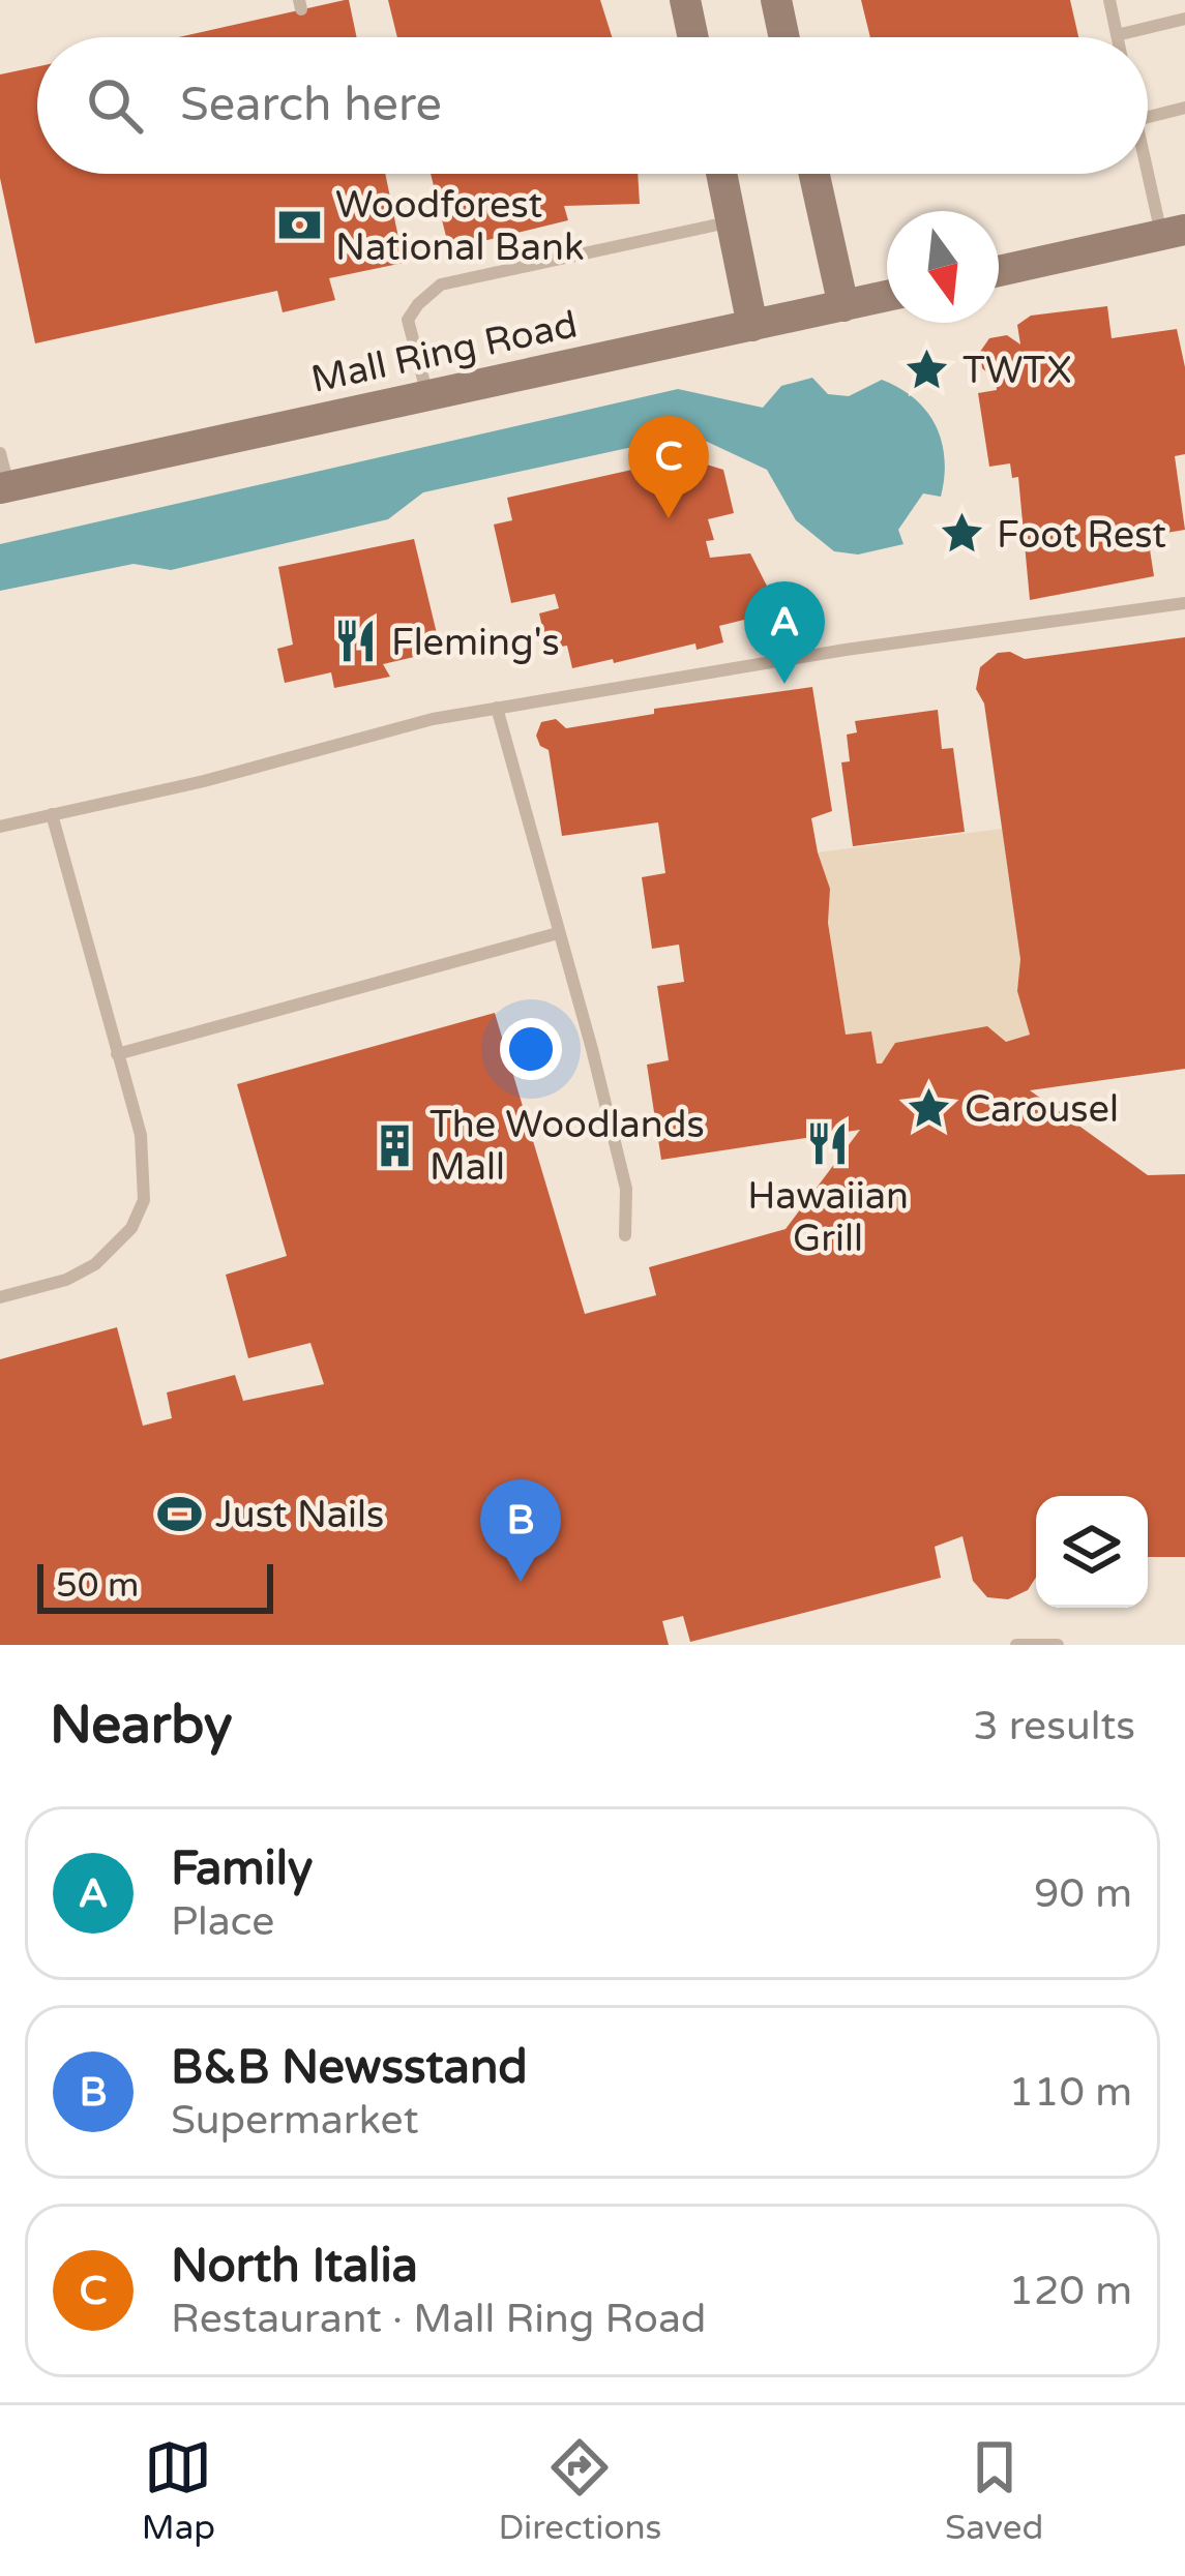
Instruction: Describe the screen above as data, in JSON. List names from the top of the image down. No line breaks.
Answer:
{"streets":{"street":["Mall Ring Road"]},"places":{"bank":["Woodforest National Bank"],"place":["TWTX","Foot Rest","Carousel"],"restaurant":["Fleming's","Hawaiian Grill"],"building":["The Woodlands Mall"],"sports":["Just Nails"]},"scale_bar":"50 m","north":"bottom","page":{"search":"Search here","pins":["C","A","B"],"scale":"50 m","heading":["Nearby","3 results"],"list":[{"mark":"A","name":"Family","note":"Place","value":"90 m"},{"mark":"B","name":"B&B Newsstand","note":"Supermarket","value":"110 m"},{"mark":"C","name":"North Italia","note":"Restaurant · Mall Ring Road","value":"120 m"}],"nav":["Map","Directions","Saved"]}}
